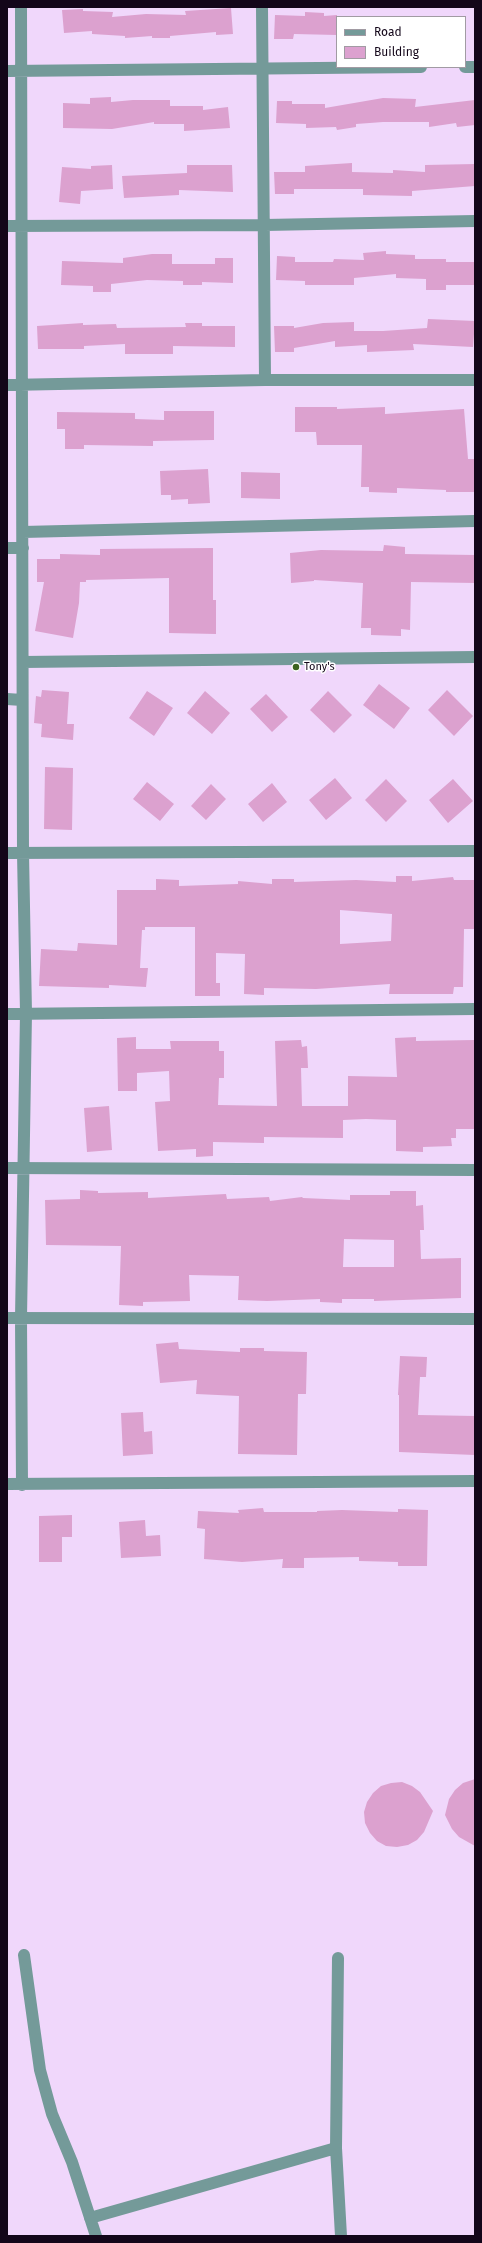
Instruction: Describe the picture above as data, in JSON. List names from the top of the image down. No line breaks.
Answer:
{"places":["Tony's"],"legend":["Road","Building"]}
